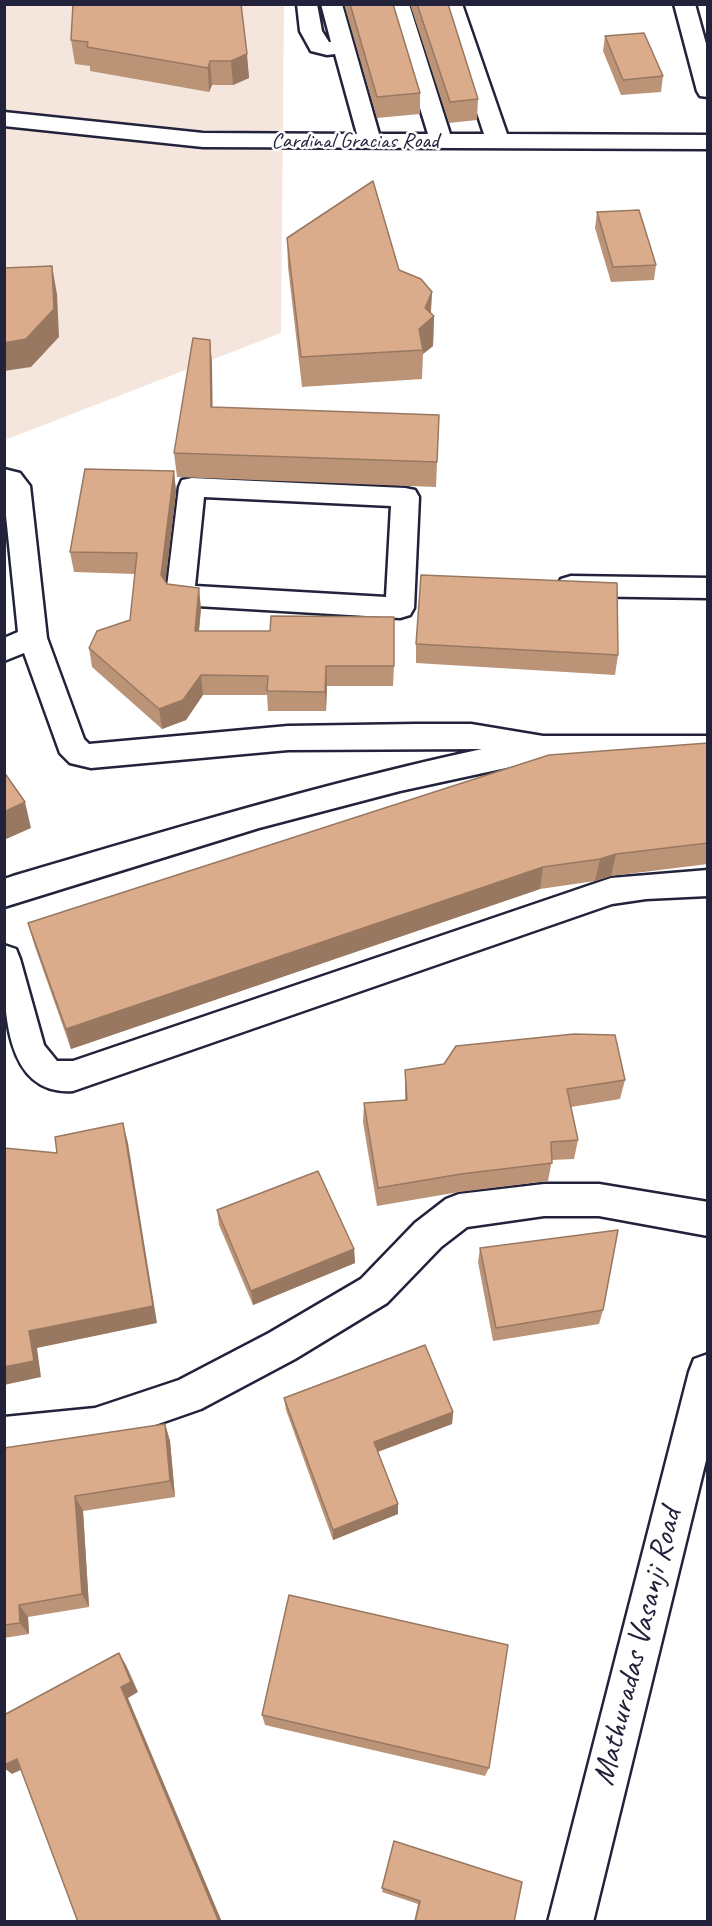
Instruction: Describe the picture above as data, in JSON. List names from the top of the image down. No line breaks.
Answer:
{"streets":{"street":["Cardinal Gracias Road","Mathuradas Vasanji Road"]}}
